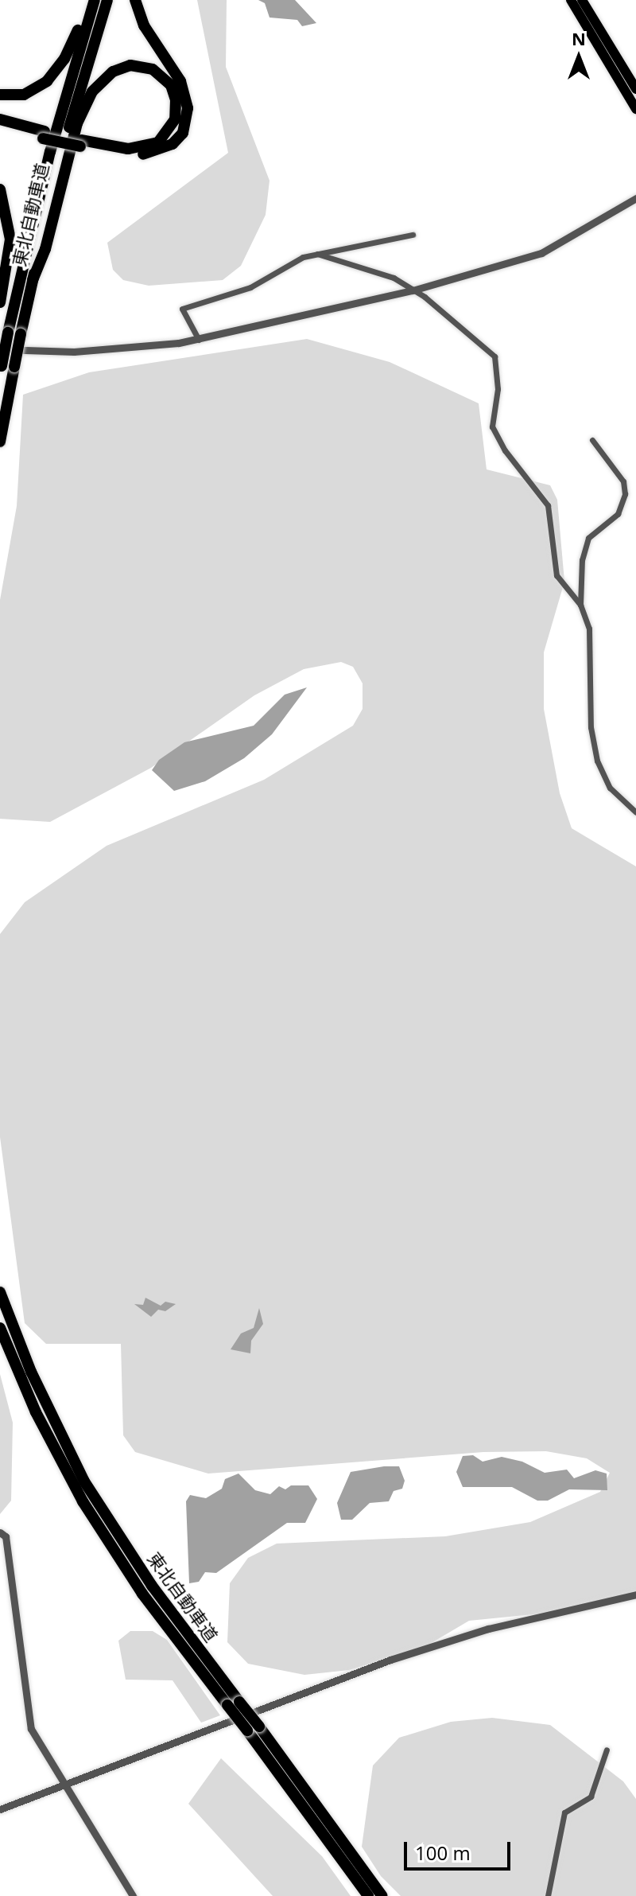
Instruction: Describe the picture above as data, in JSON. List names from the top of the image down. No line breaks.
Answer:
{"streets":{"highway":["東北自動車道"]},"scale_bar":"100 m","north":"top"}
